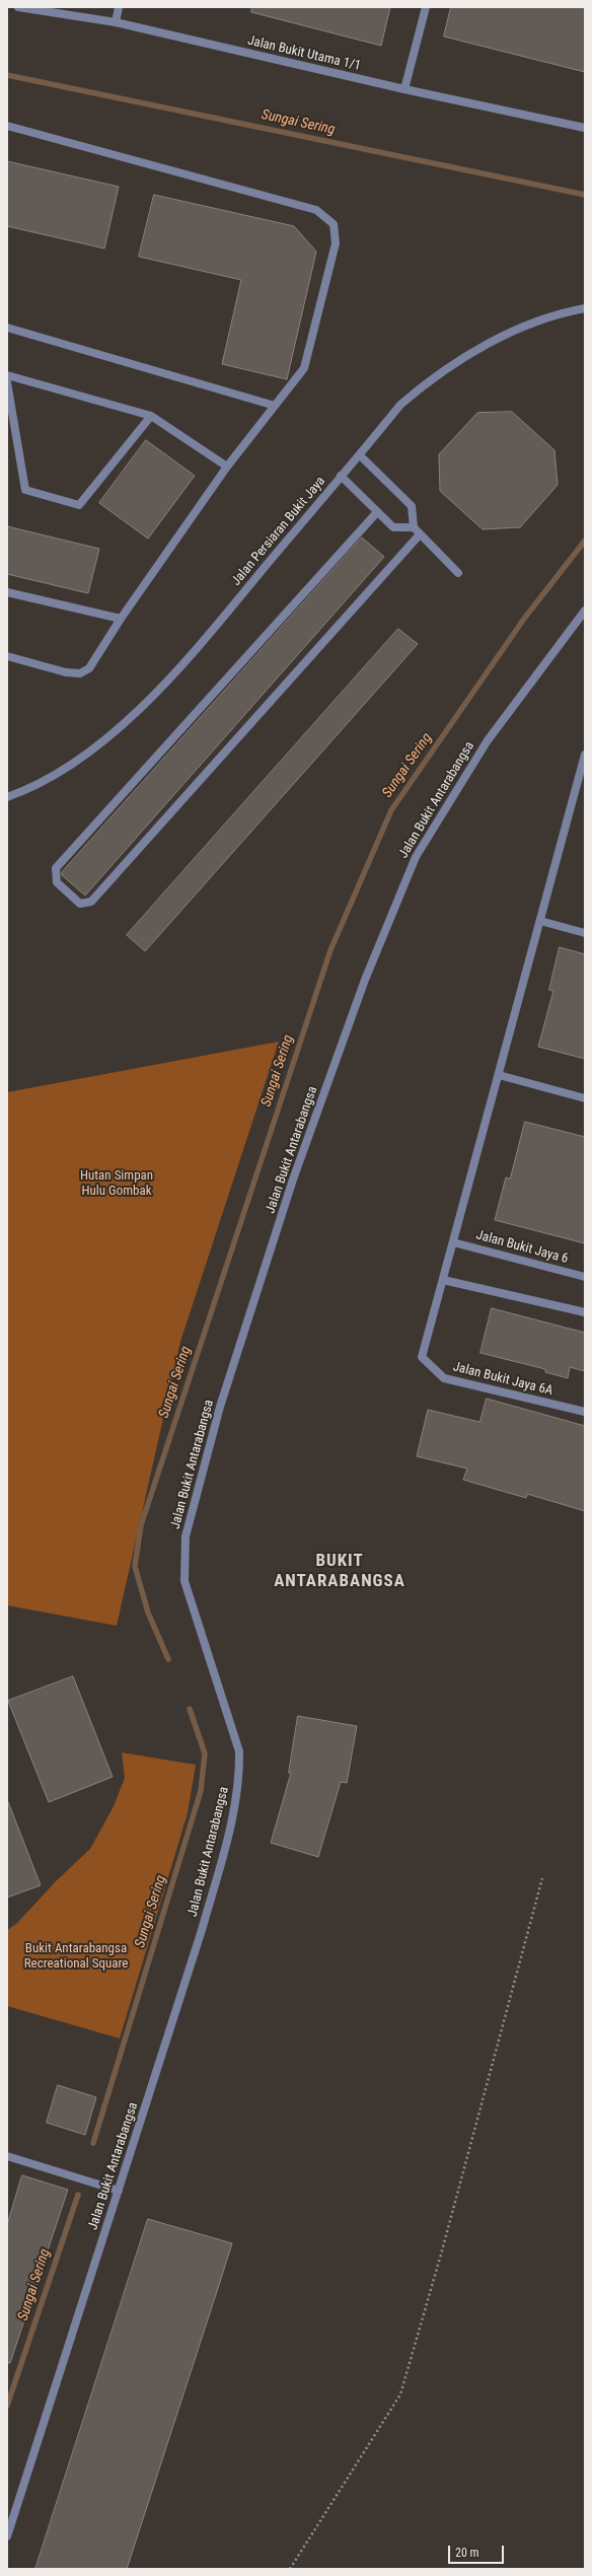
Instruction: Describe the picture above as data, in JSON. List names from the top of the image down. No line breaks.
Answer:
{"streets":{"street":["Jalan Bukit Utama 1/1","Jalan Persiaran Bukit Jaya","Jalan Bukit Antarabangsa","Jalan Bukit Jaya 6","Jalan Bukit Jaya 6A"]},"districts":["BUKIT ANTARABANGSA"],"water":["Sungai Sering"],"parks":["Hutan Simpan Hulu Gombak","Bukit Antarabangsa Recreational Square"],"scale_bar":"20 m"}
